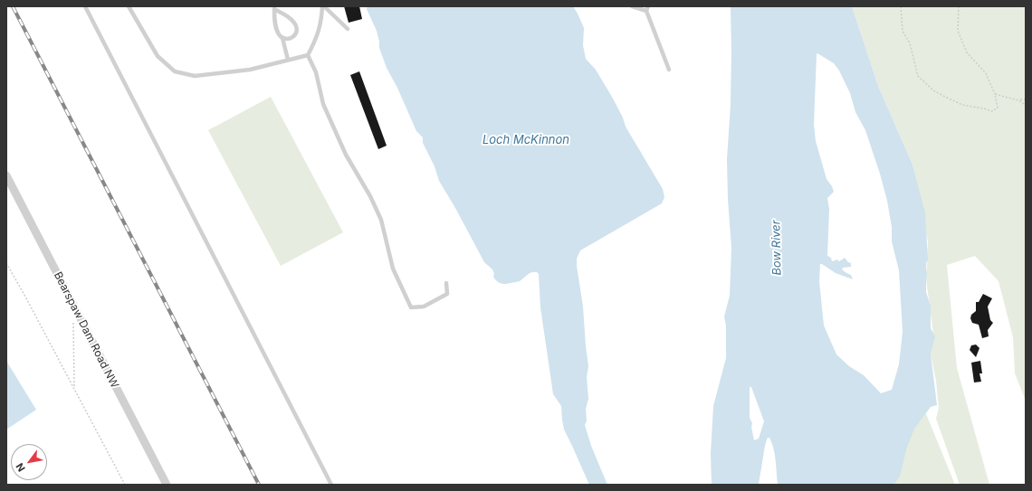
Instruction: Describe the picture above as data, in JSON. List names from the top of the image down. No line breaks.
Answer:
{"streets":{"street":["Bearspaw Dam Road NW"]},"water":["Loch McKinnon","Bow River"],"north":"bottom left"}
